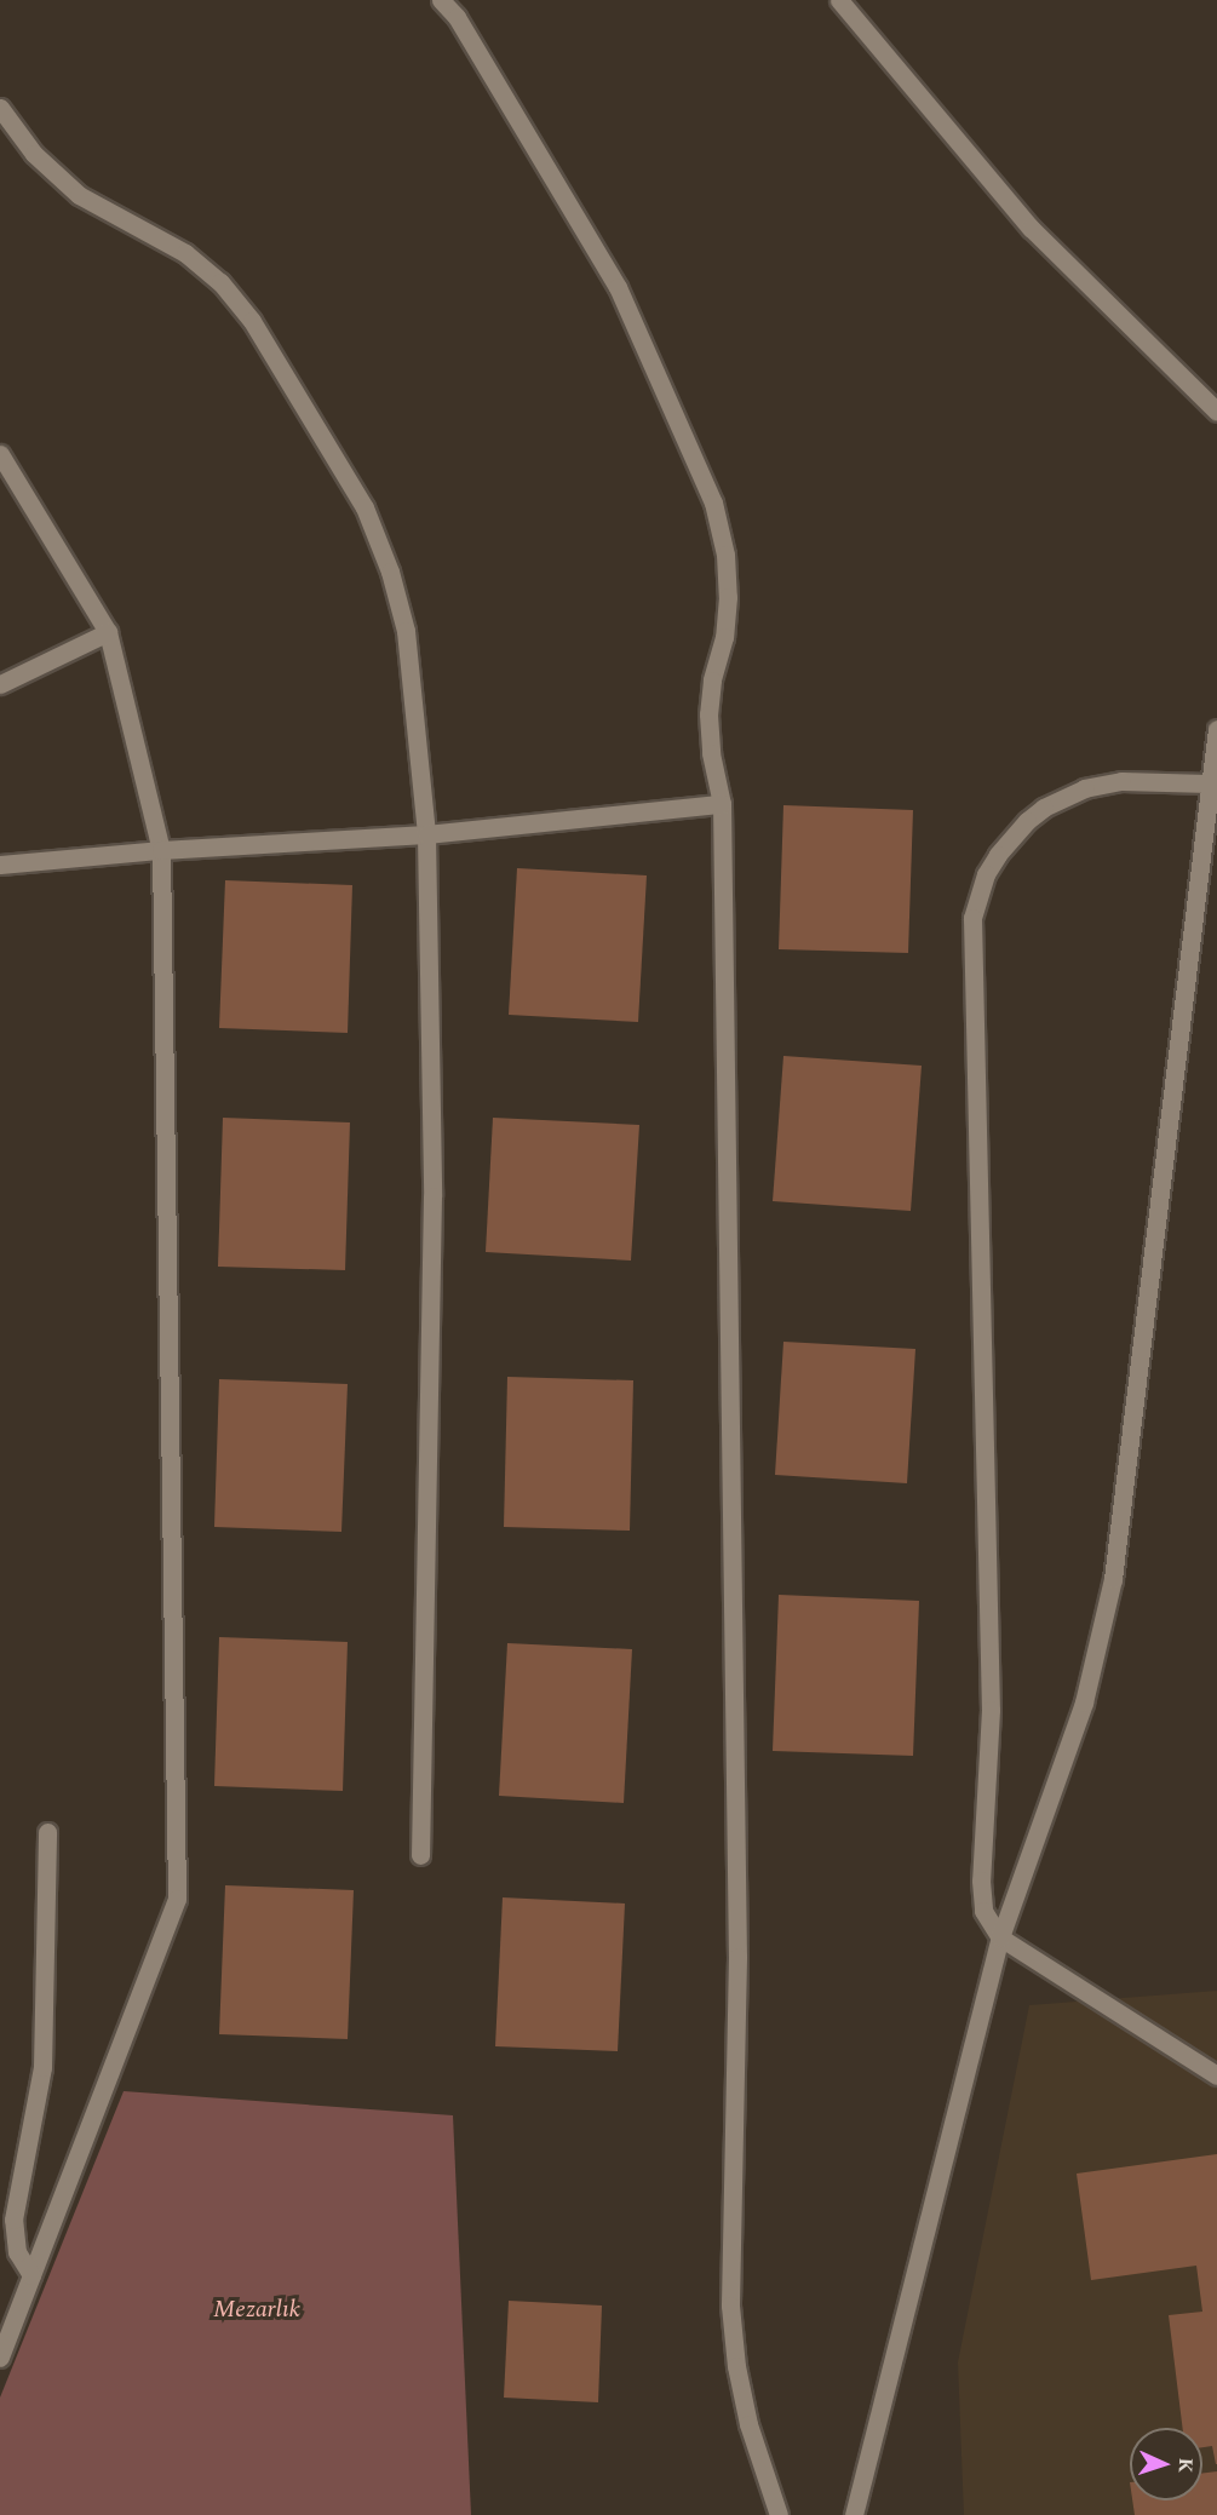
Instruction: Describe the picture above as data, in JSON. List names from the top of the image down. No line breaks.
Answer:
{"parks":["Mezarlık"],"north":"right"}
